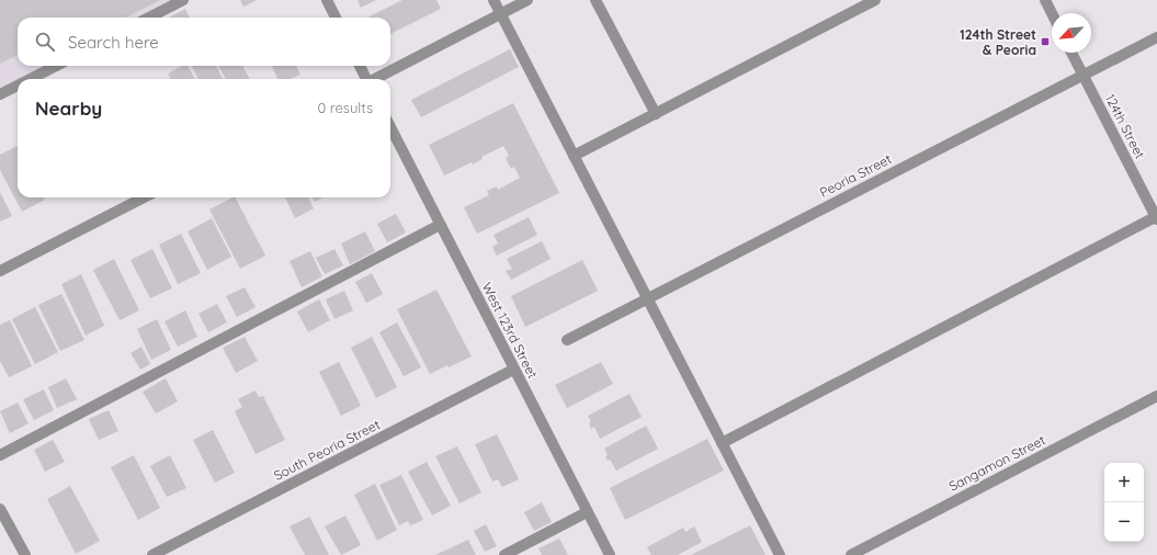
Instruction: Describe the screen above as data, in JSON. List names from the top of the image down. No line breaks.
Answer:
{"streets":{"street":["124th Street","Peoria Street","West 123rd Street","South Peoria Street","Sangamon Street"]},"crossings":[["124th Street","Peoria Street"],["West 123rd Street","South Peoria Street"]],"places":{"transit":["124th Street & Peoria"]},"north":"bottom left","page":{"search":"Search here","heading":["Nearby","0 results"],"map_buttons":["+","−"]}}
